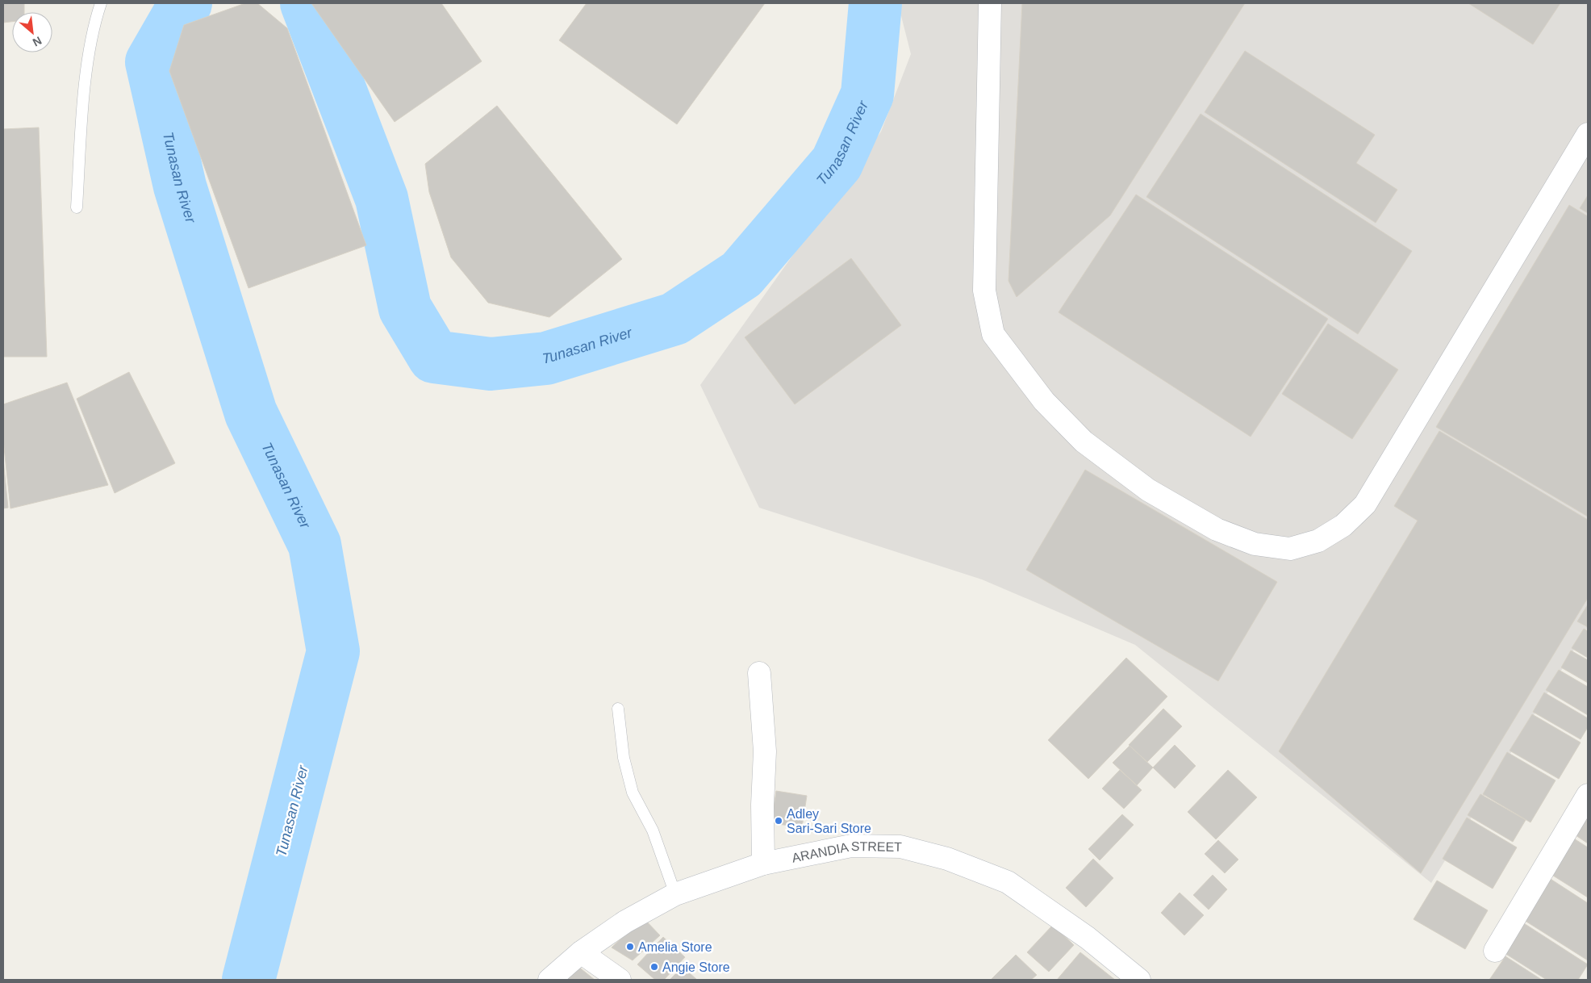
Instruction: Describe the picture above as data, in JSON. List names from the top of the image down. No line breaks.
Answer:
{"streets":{"street":["ARANDIA STREET"]},"water":["Tunasan River"],"places":["Adley Sari-Sari Store","Amelia Store","Angie Store"],"north":"bottom right"}
